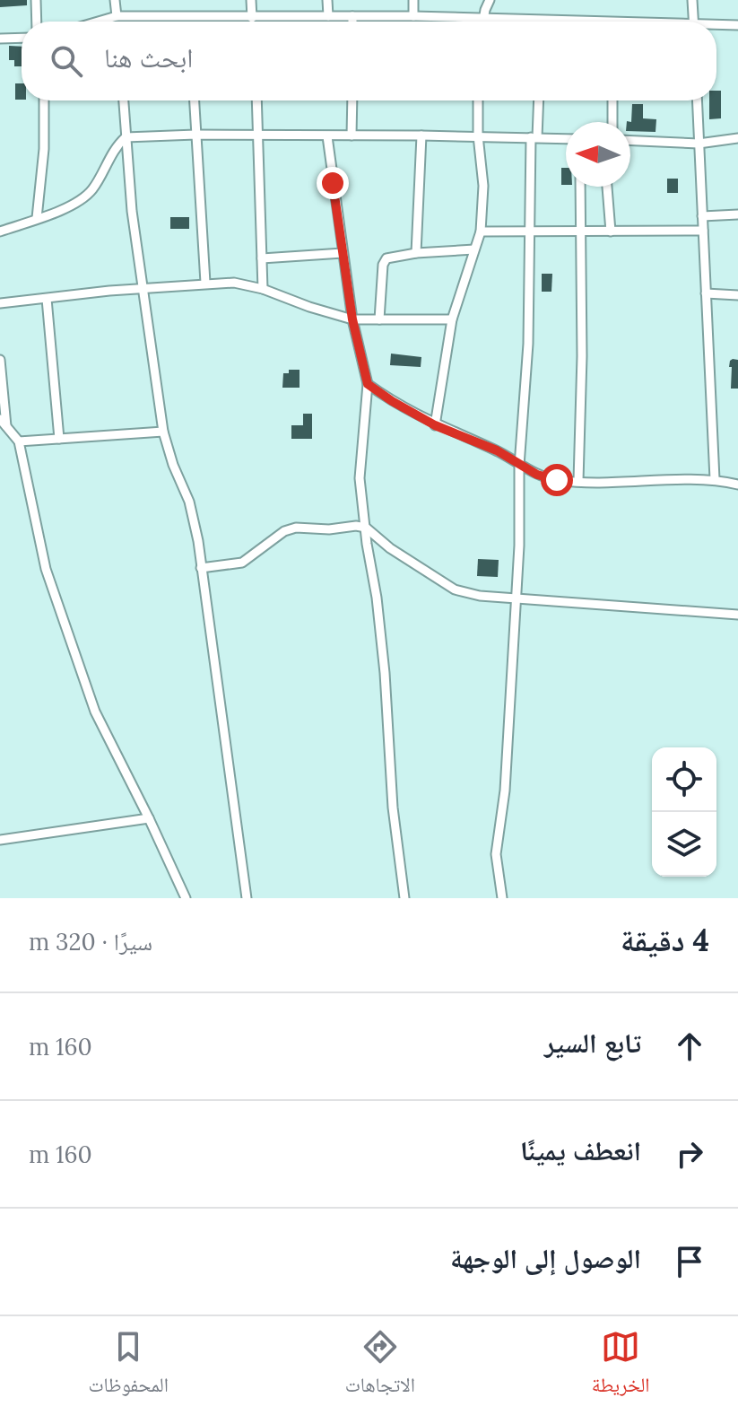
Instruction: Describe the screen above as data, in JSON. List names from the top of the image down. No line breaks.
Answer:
{"north":"left","page":{"search":"ابحث هنا","heading":["4 دقيقة","سيرًا · 320 m"],"list":[["تابع السير","160 m"],["انعطف يمينًا","160 m"],"الوصول إلى الوجهة"],"nav":["الخريطة","الاتجاهات","المحفوظات"]}}
